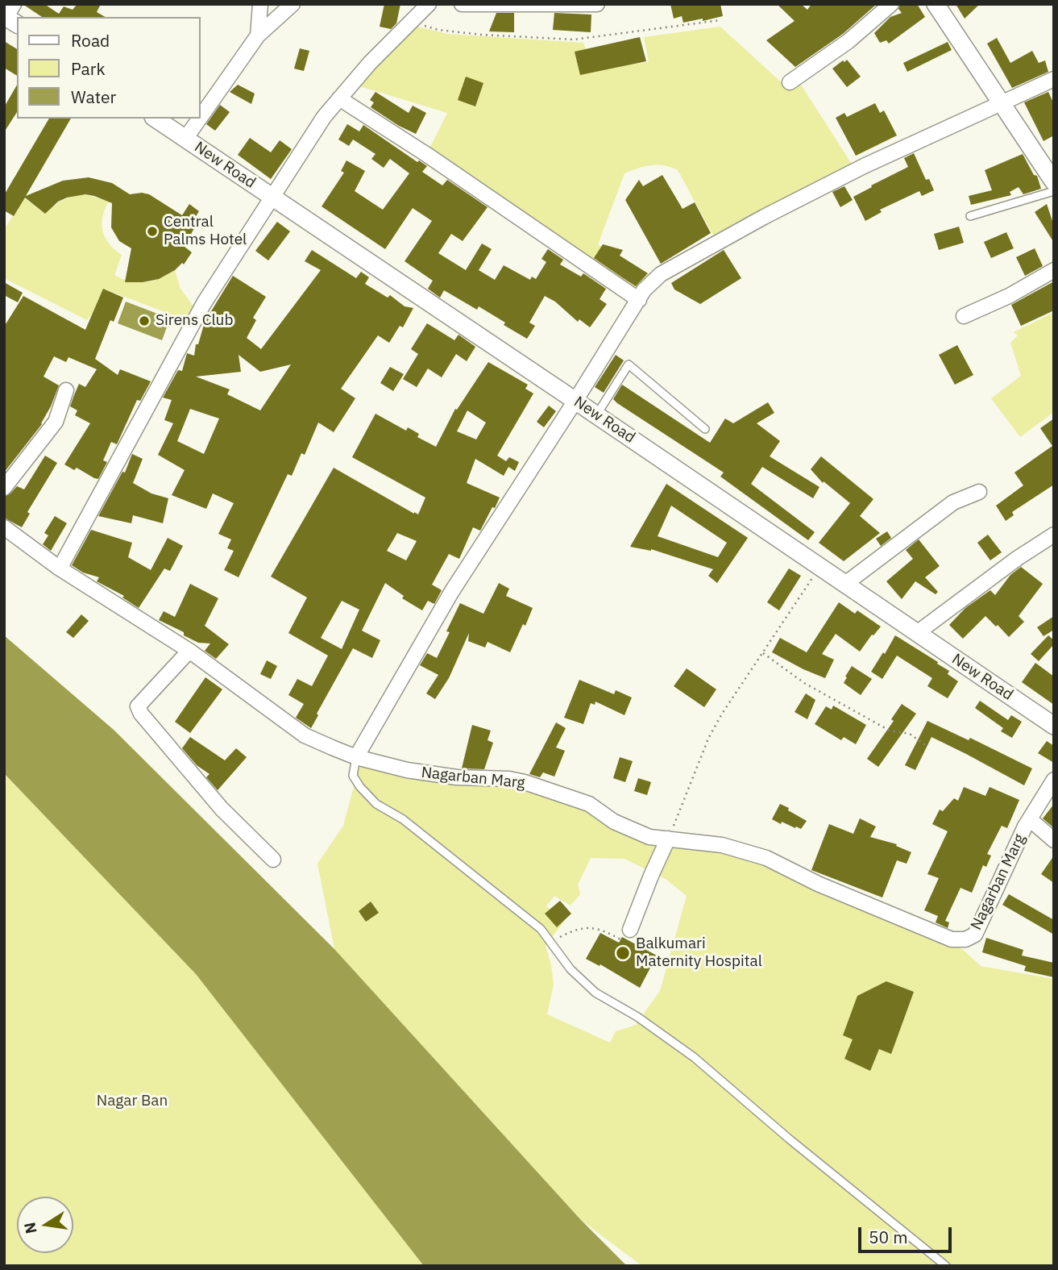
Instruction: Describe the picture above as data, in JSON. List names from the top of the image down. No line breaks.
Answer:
{"streets":{"street":["New Road","Nagarban Marg"]},"parks":["Nagar Ban"],"places":["Central Palms Hotel","Sirens Club","Balkumari Maternity Hospital"],"legend":["Road","Park","Water"],"scale_bar":"50 m","north":"left"}
